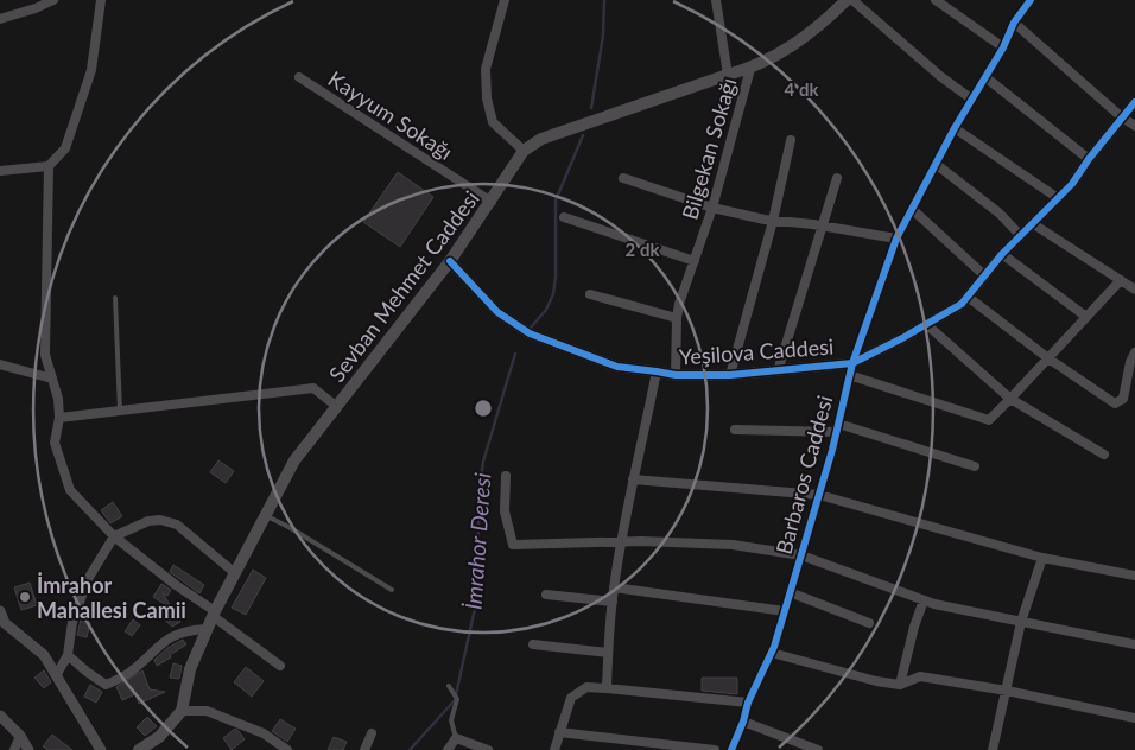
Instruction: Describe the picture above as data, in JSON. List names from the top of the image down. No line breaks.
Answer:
{"streets":{"main road":["Sevban Mehmet Caddesi"],"street":["Kayyum Sokağı","Bilgekan Sokağı","Yeşilova Caddesi","Barbaros Caddesi"]},"crossings":[["Kayyum Sokağı","Sevban Mehmet Caddesi"],["Bilgekan Sokağı","Sevban Mehmet Caddesi"],["Bilgekan Sokağı","Yeşilova Caddesi"],["Sevban Mehmet Caddesi","Yeşilova Caddesi"],["Yeşilova Caddesi","Barbaros Caddesi"]],"water":["İmrahor Deresi"],"places":["İmrahor Mahallesi Camii"],"rings":["4 dk","2 dk"]}
